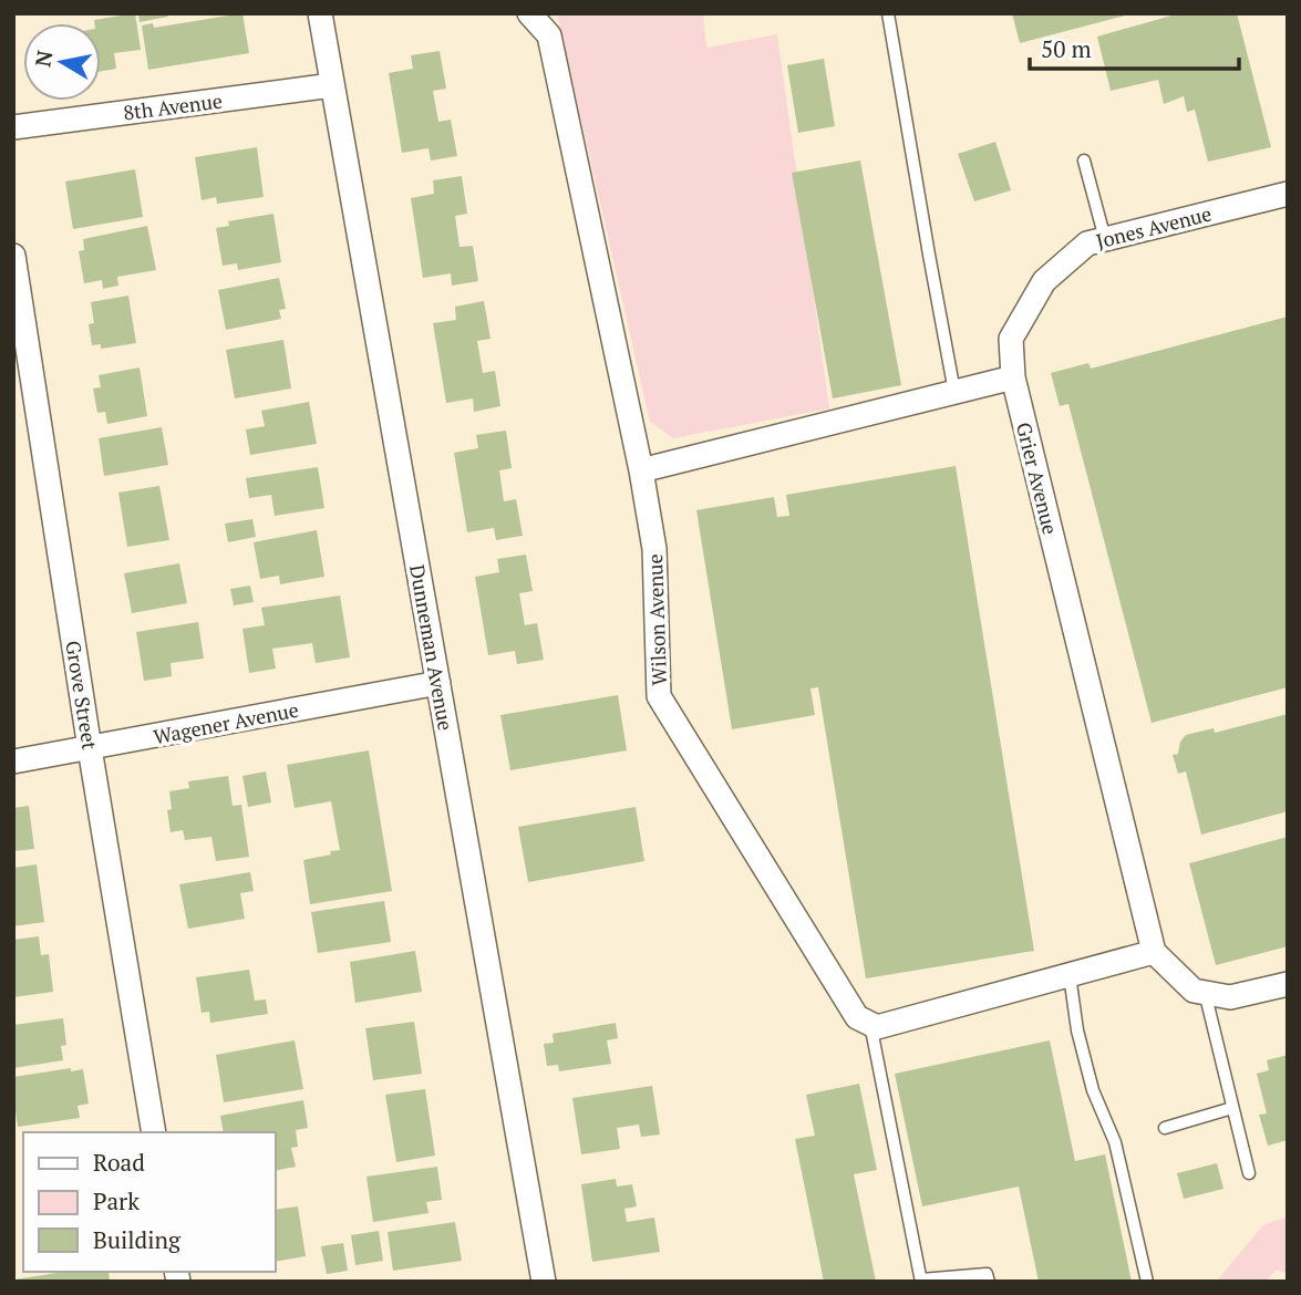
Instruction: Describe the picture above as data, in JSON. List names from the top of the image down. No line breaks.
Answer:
{"streets":{"street":["8th Avenue","Jones Avenue","Grier Avenue","Wilson Avenue","Dunneman Avenue","Grove Street","Wagener Avenue"]},"crossings":[["8th Avenue","Dunneman Avenue"],["Jones Avenue","Grier Avenue"],["Dunneman Avenue","Wagener Avenue"],["Grove Street","Wagener Avenue"]],"legend":["Road","Park","Building"],"scale_bar":"50 m","north":"left"}
